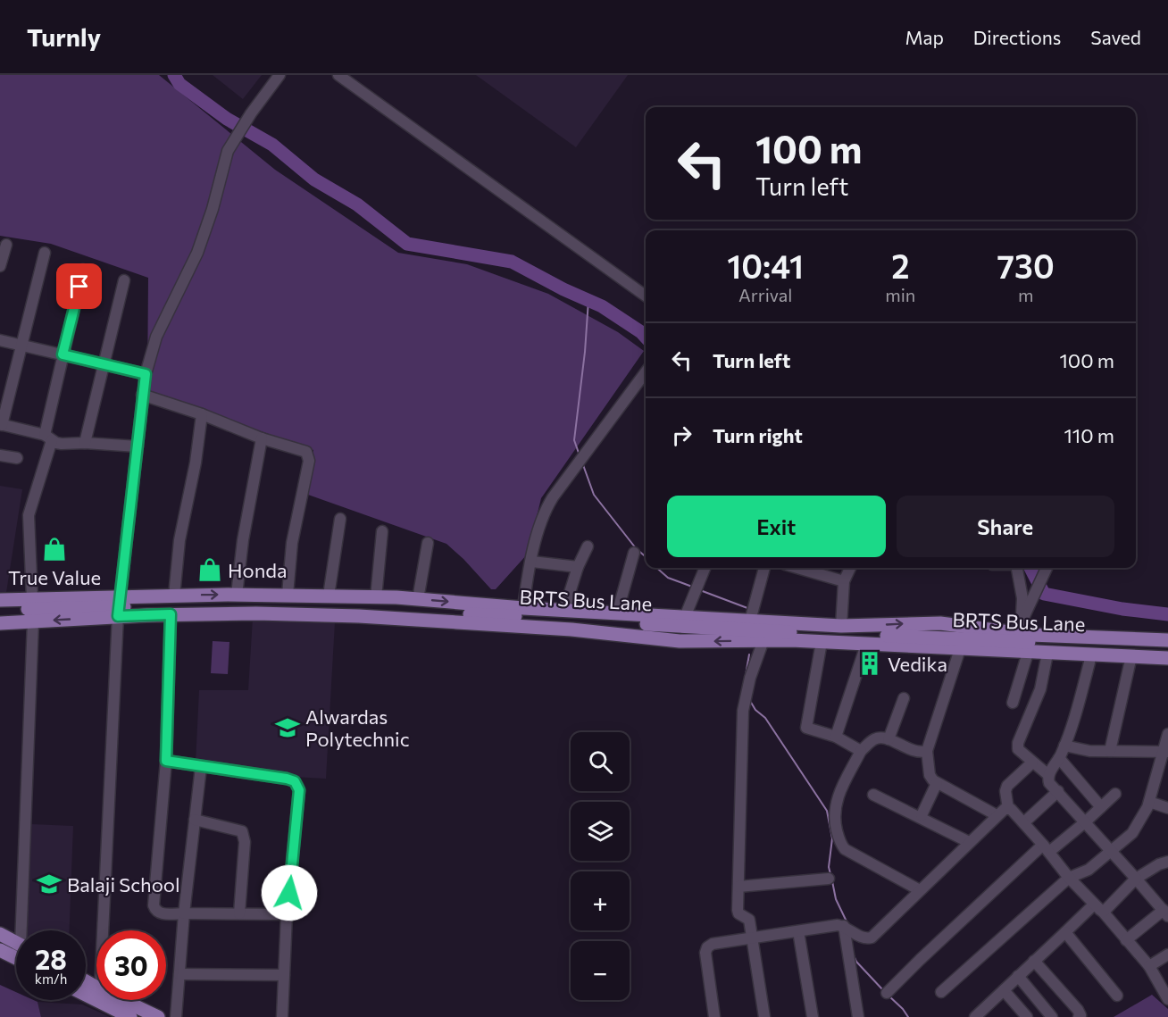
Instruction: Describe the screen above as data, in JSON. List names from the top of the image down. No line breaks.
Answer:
{"streets":{"main road":["BRTS Bus Lane"]},"places":{"shop":["True Value","Honda"],"building":["Vedika"],"school or university":["Alwardas Polytechnic","Balaji School"]},"page":{"header":"Turnly","nav":["Map","Directions","Saved"],"turn":["100 m","Turn left"],"eta":["10:41","Arrival","2","min","730","m"],"list":[{"name":"Turn left","value":"100 m"},{"name":"Turn right","value":"110 m"}],"buttons":["Exit","Share"],"map_buttons":["+","−"],"speed":"28 km/h","limit":"30"}}
